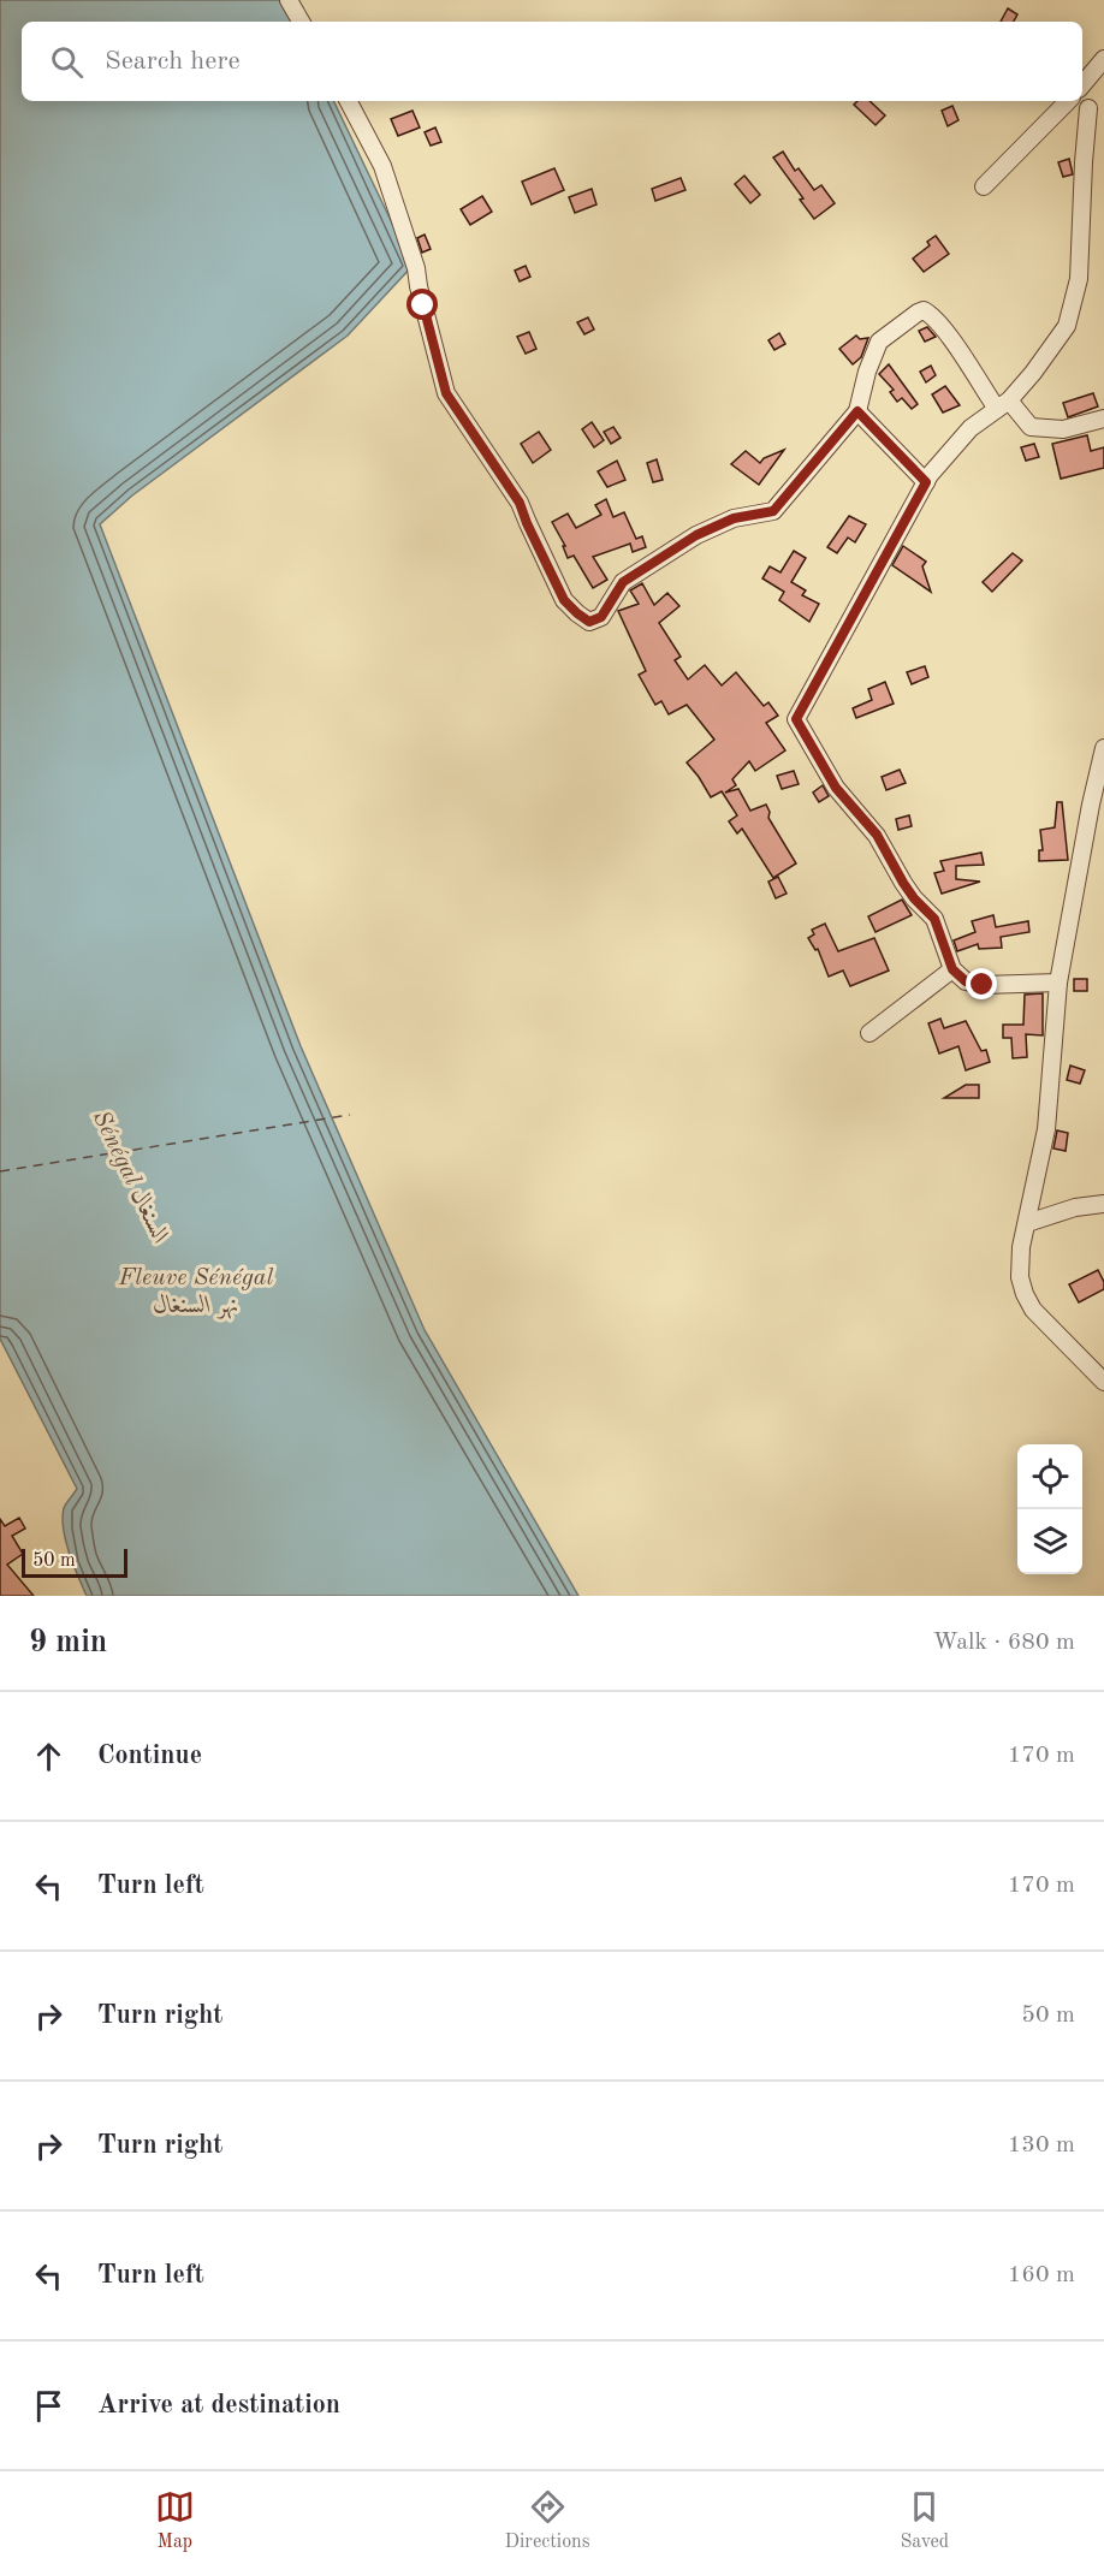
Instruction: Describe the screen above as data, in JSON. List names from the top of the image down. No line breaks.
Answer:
{"water":["Sénégal السنغال","Fleuve Sénégal نهر السنغال"],"scale_bar":"50 m","page":{"search":"Search here","scale":"50 m","heading":["9 min","Walk · 680 m"],"list":[["Continue","170 m"],["Turn left","170 m"],["Turn right","50 m"],["Turn right","130 m"],["Turn left","160 m"],"Arrive at destination"],"nav":["Map","Directions","Saved"]}}
